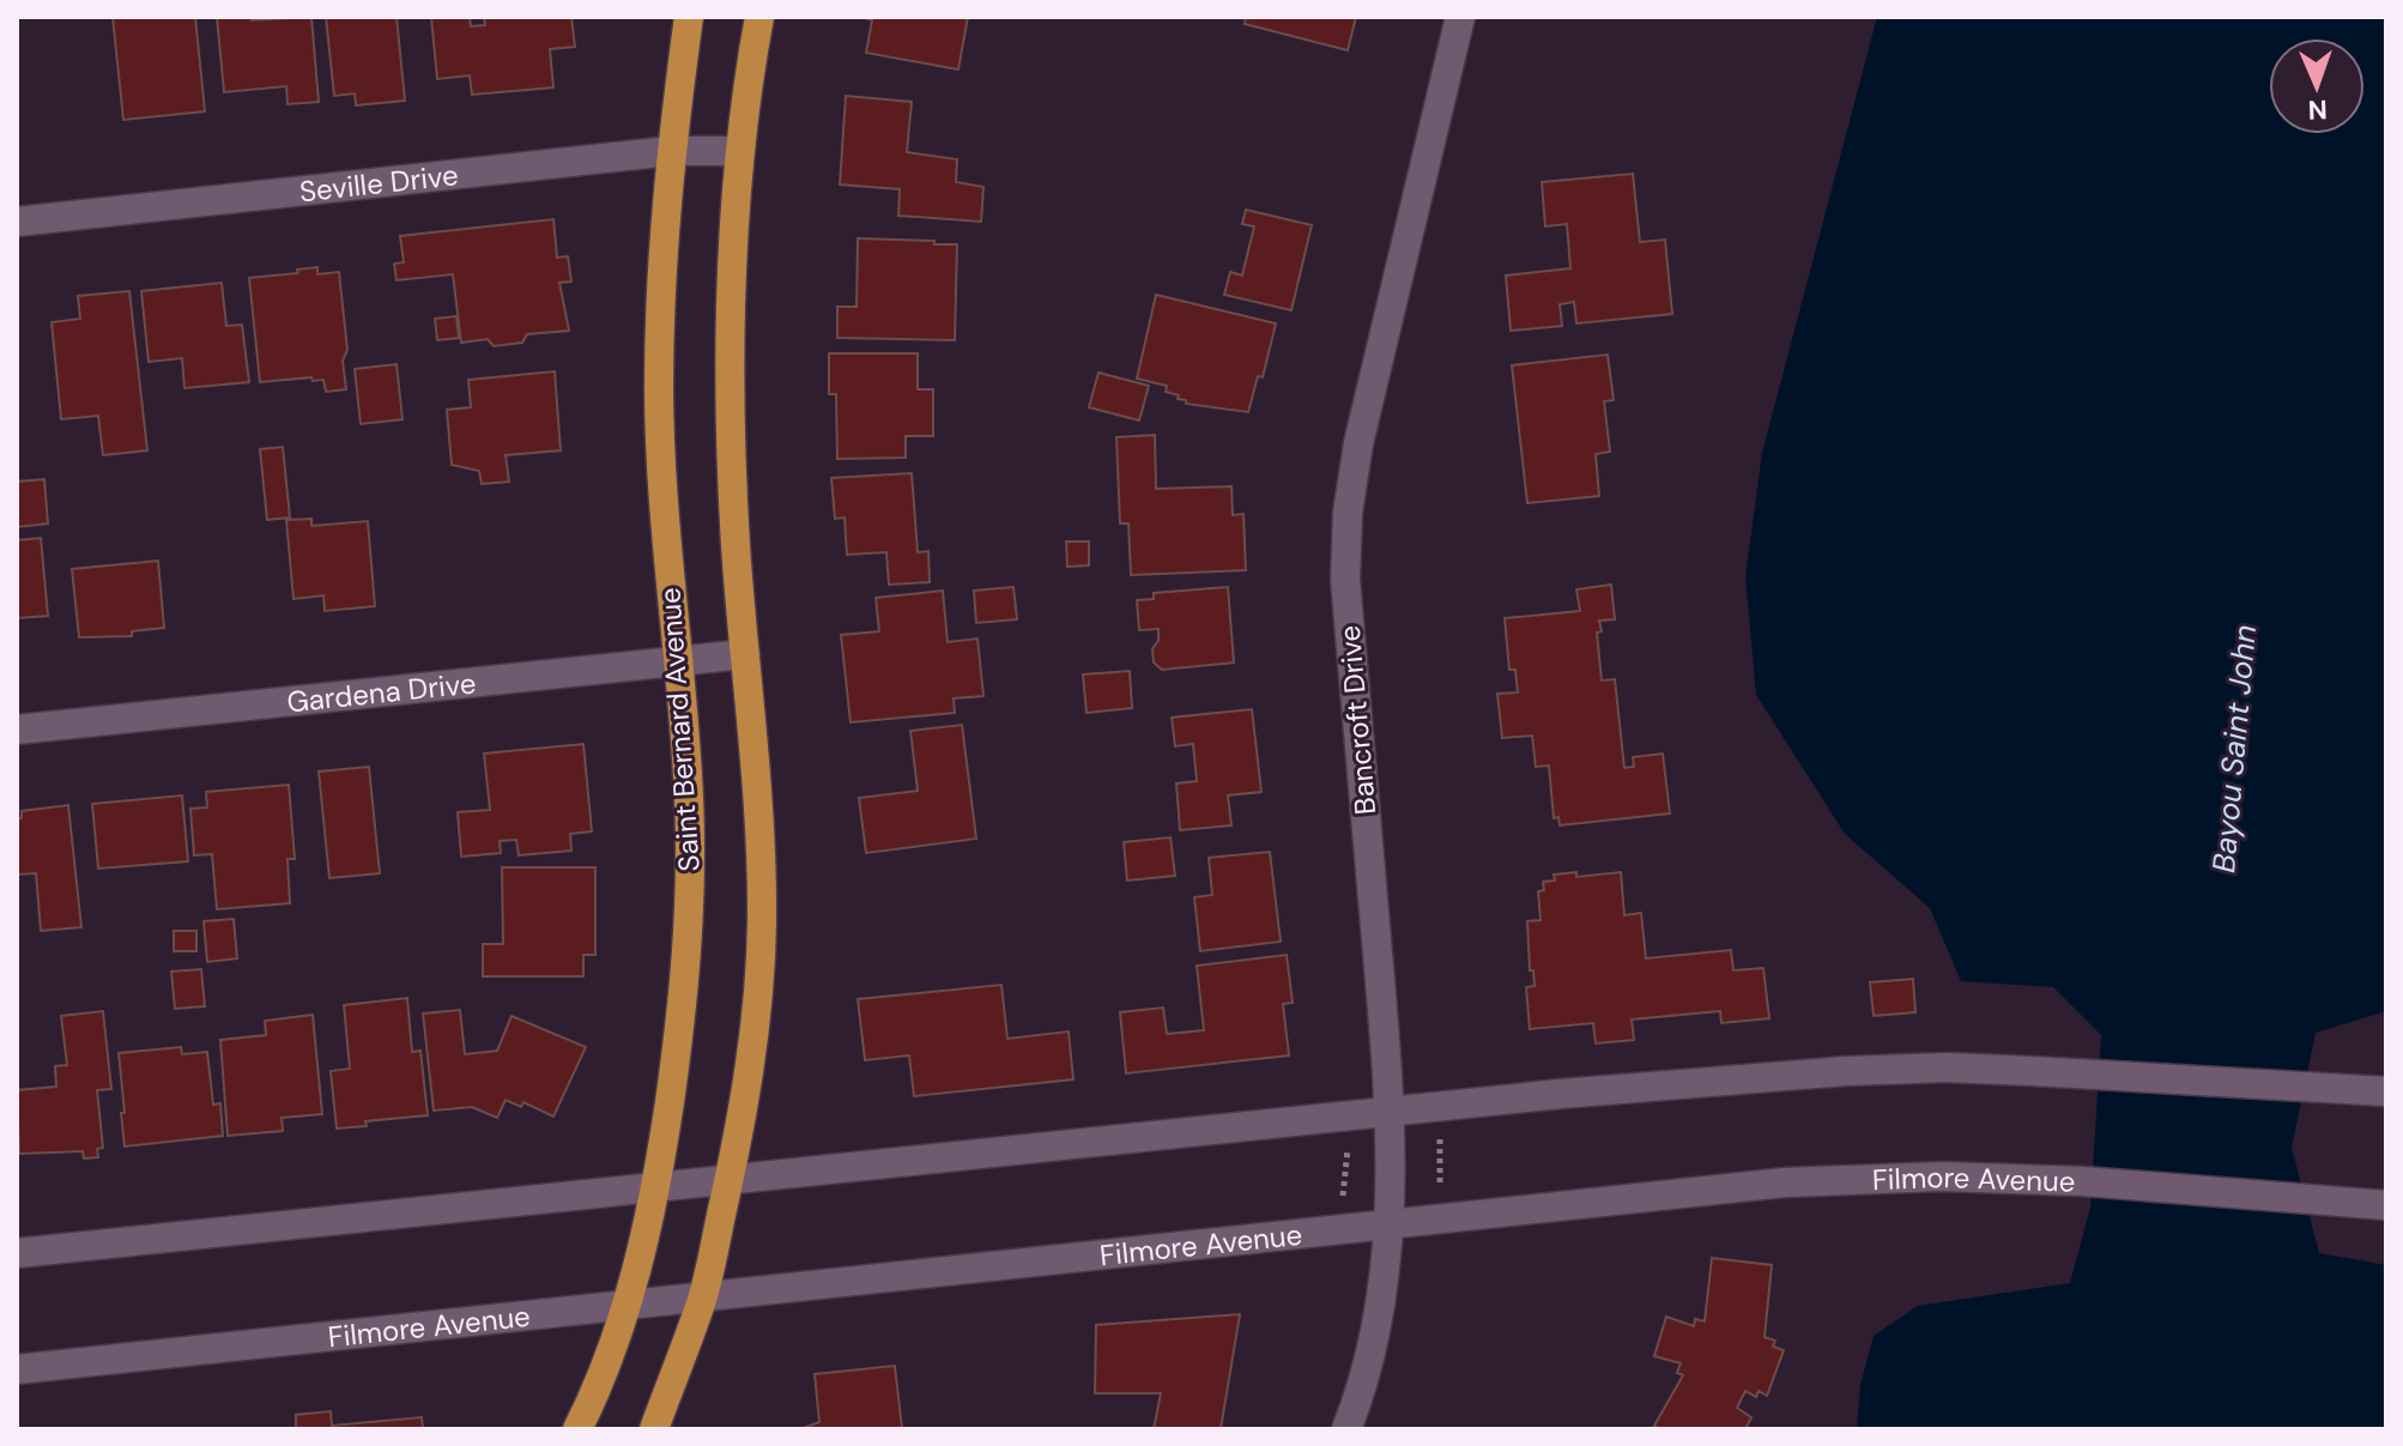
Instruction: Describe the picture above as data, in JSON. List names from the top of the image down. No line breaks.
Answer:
{"streets":{"main road":["Saint Bernard Avenue"],"street":["Seville Drive","Gardena Drive","Bancroft Drive","Filmore Avenue"]},"crossings":[["Seville Drive","Saint Bernard Avenue"],["Gardena Drive","Saint Bernard Avenue"],["Bancroft Drive","Filmore Avenue"],["Saint Bernard Avenue","Filmore Avenue"]],"water":["Bayou Saint John"],"north":"bottom"}
